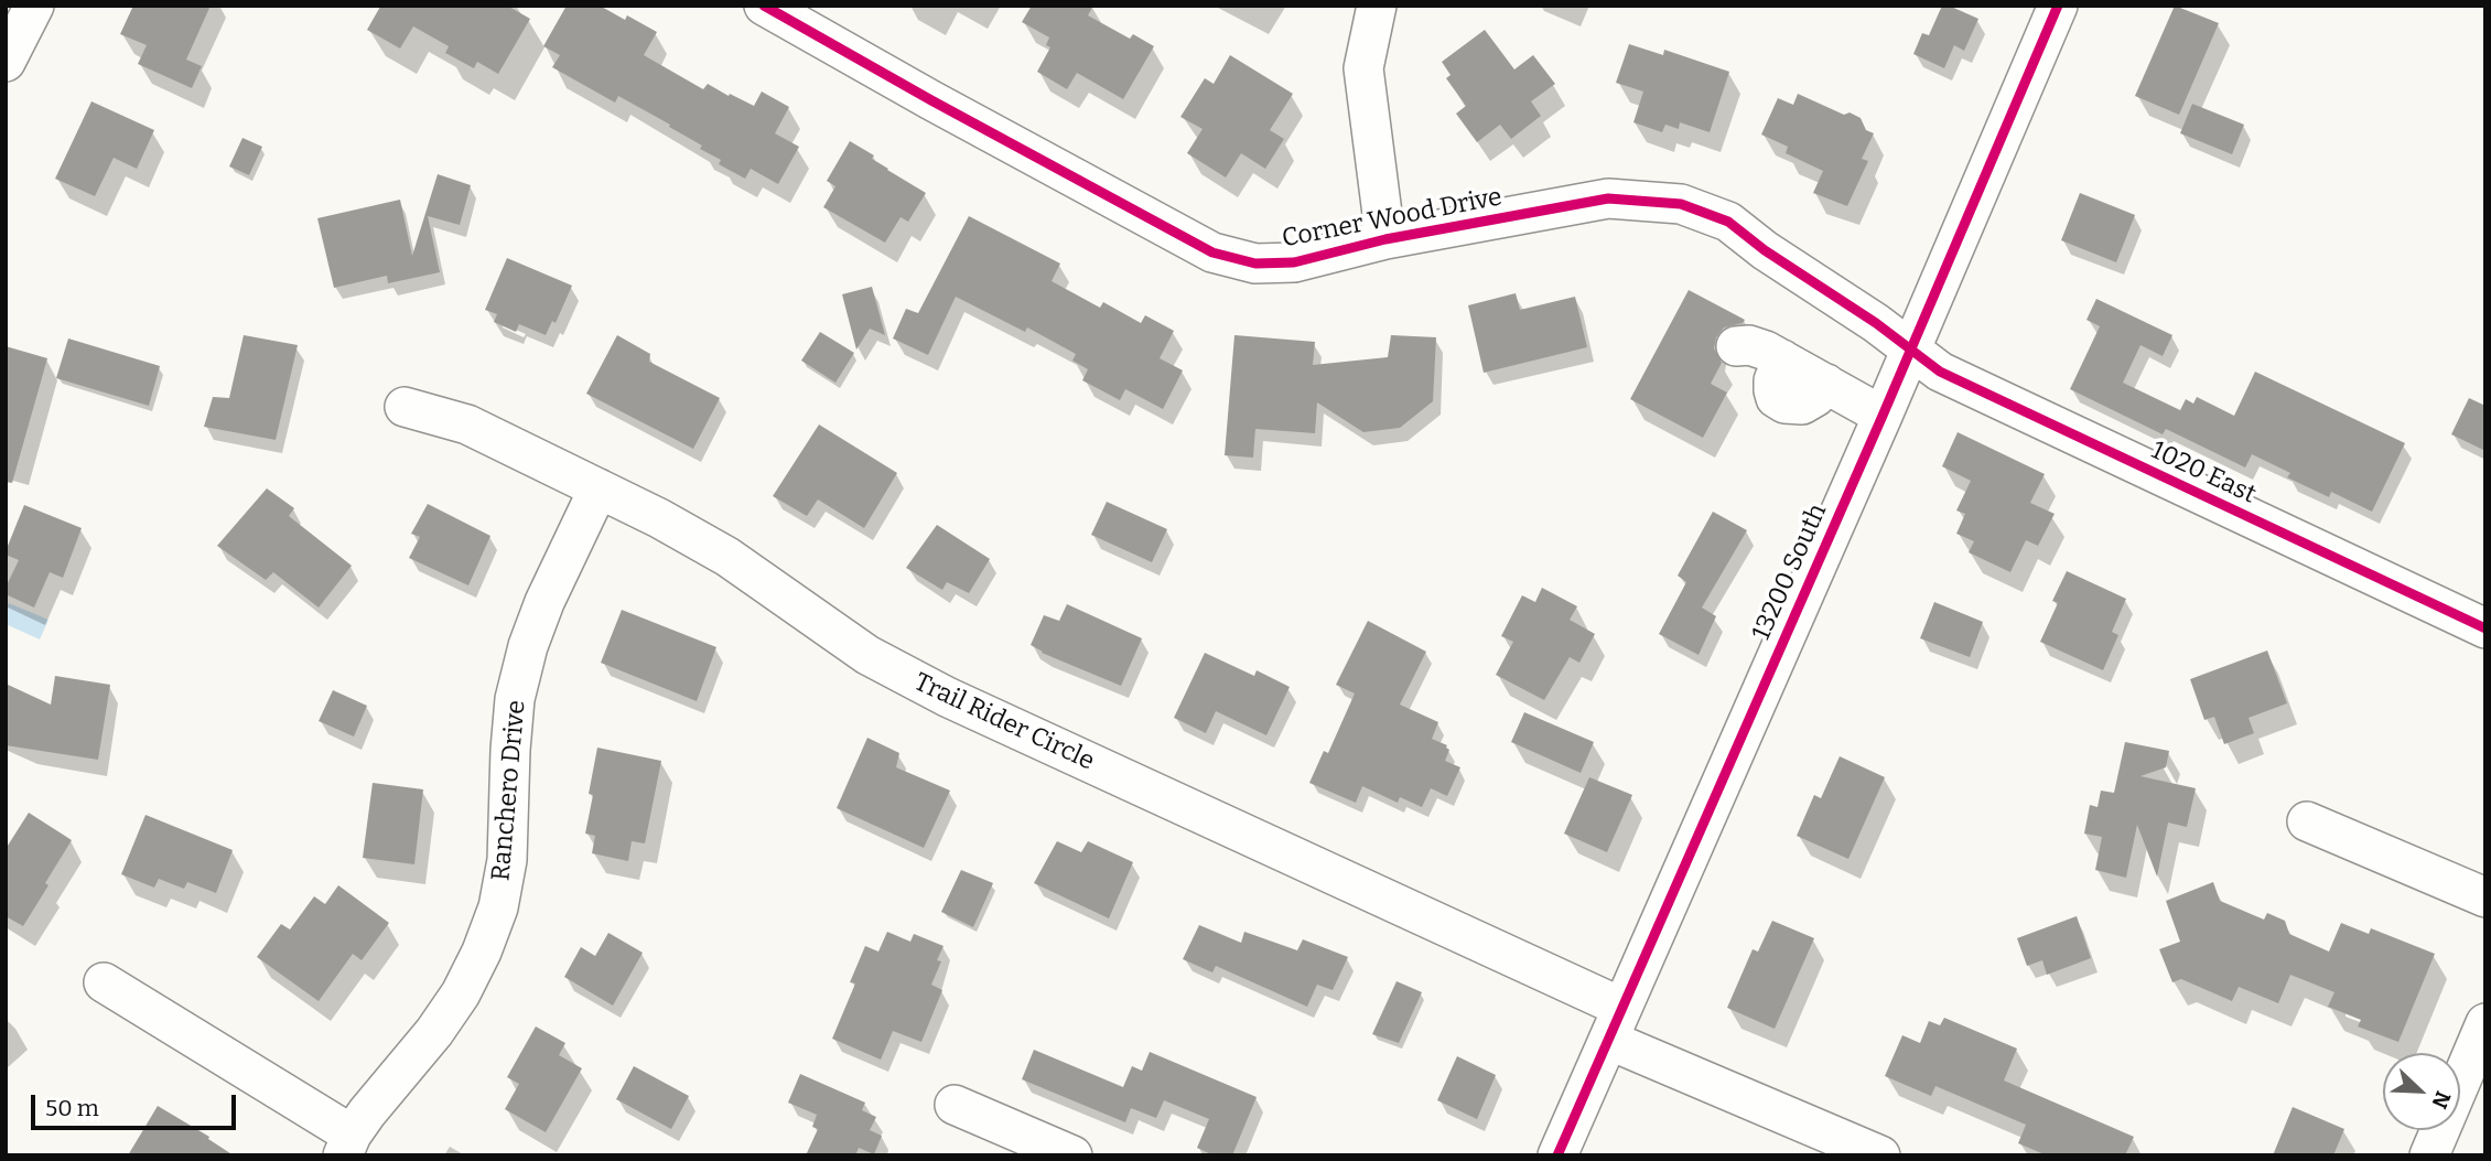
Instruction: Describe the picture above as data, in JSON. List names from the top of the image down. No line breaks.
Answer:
{"streets":{"street":["Corner Wood Drive","1020 East","13200 South","Trail Rider Circle","Ranchero Drive"]},"crossings":[["Corner Wood Drive","1020 East"],["Corner Wood Drive","13200 South"],["1020 East","13200 South"],["13200 South","Trail Rider Circle"],["Trail Rider Circle","Ranchero Drive"]],"scale_bar":"50 m","north":"bottom right"}
